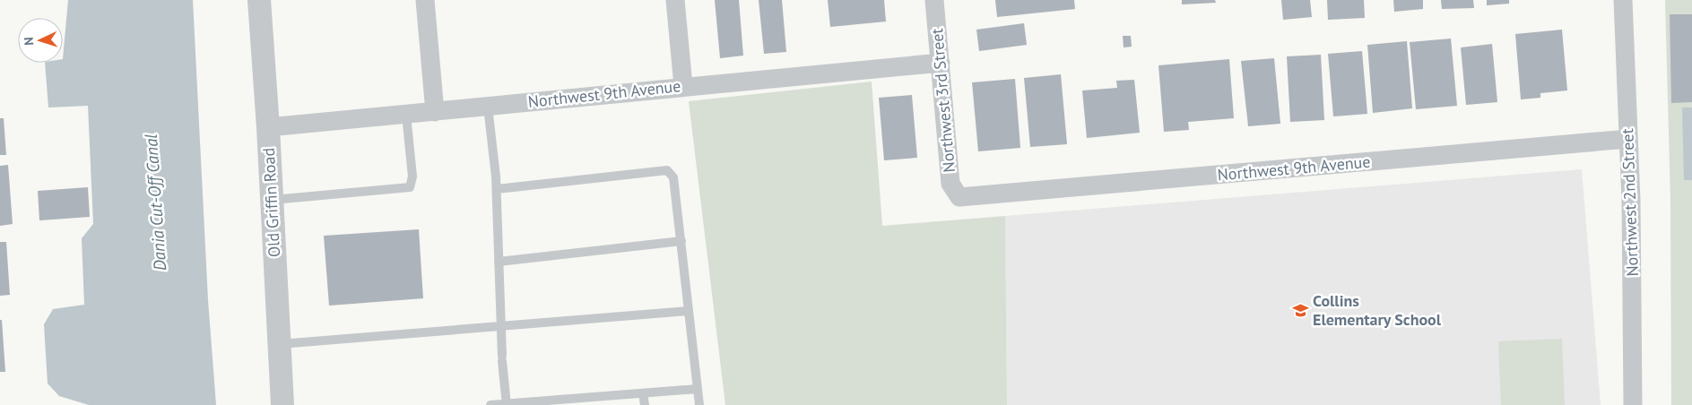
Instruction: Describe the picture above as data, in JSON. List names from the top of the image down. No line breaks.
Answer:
{"streets":{"street":["Northwest 9th Avenue","Northwest 3rd Street","Old Griffin Road","Northwest 2nd Street"]},"crossings":[["Northwest 9th Avenue","Northwest 3rd Street"],["Northwest 9th Avenue","Old Griffin Road"],["Northwest 9th Avenue","Northwest 2nd Street"]],"water":["Dania Cut-Off Canal"],"places":{"school or university":["Collins Elementary School"]},"north":"left"}
